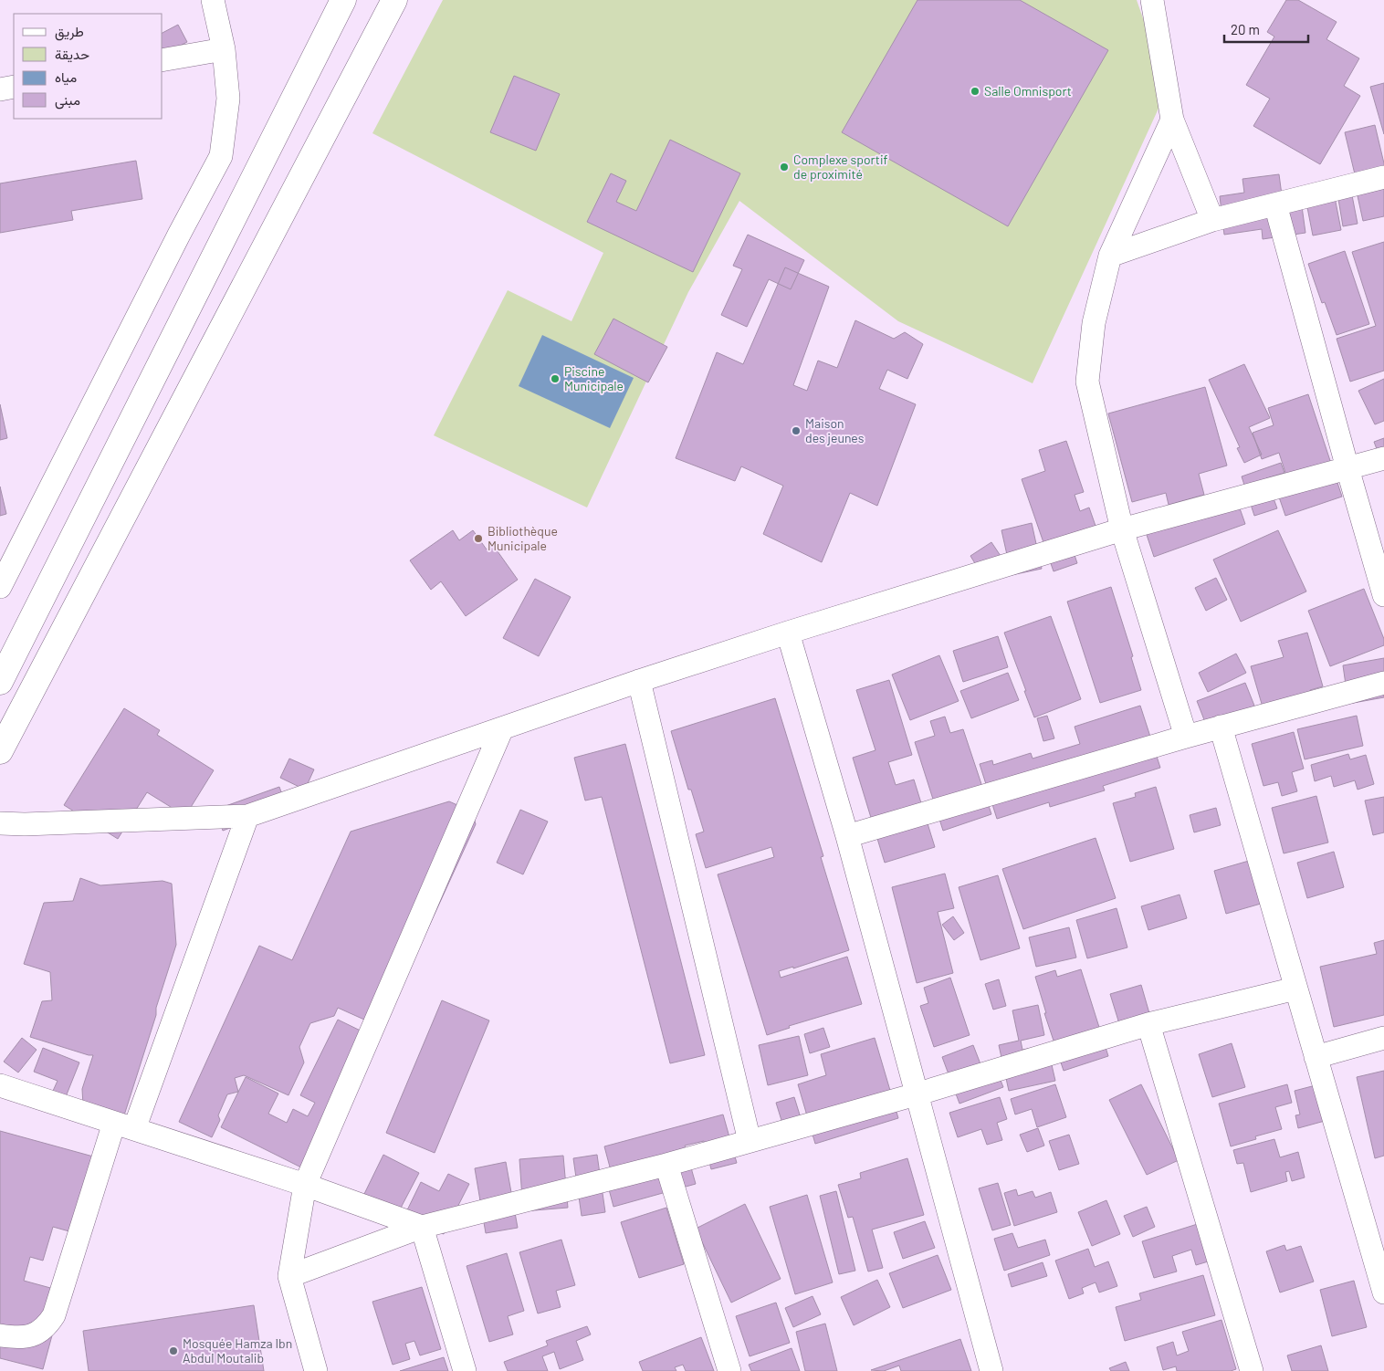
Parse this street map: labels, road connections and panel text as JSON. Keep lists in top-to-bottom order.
{
  "places": [
    "Salle Omnisport",
    "Complexe sportif de proximité",
    "Piscine Municipale",
    "Maison des jeunes",
    "Bibliothèque Municipale",
    "Mosquée Hamza Ibn Abdul Moutalib"
  ],
  "legend": [
    "طريق",
    "حديقة",
    "مياه",
    "مبنى"
  ],
  "scale_bar": "20 m"
}
